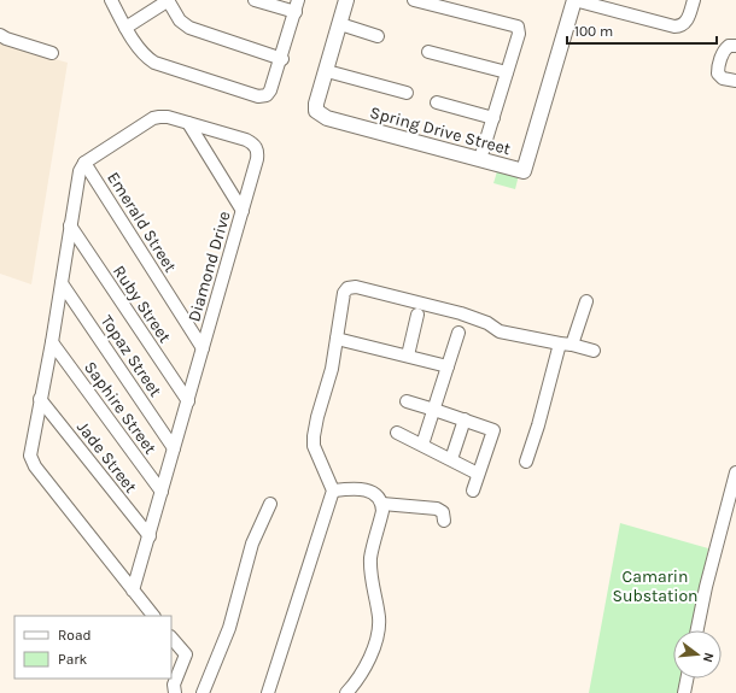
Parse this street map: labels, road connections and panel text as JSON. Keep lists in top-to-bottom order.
{
  "streets": {
    "street": [
      "Spring Drive Street",
      "Emerald Street",
      "Diamond Drive",
      "Ruby Street",
      "Topaz Street",
      "Saphire Street",
      "Jade Street"
    ]
  },
  "crossings": [
    ["Emerald Street", "Diamond Drive"],
    ["Diamond Drive", "Ruby Street"],
    ["Diamond Drive", "Topaz Street"],
    ["Diamond Drive", "Saphire Street"],
    ["Diamond Drive", "Jade Street"]
  ],
  "parks": ["Camarin Substation"],
  "legend": ["Road", "Park"],
  "scale_bar": "100 m",
  "north": "right"
}
